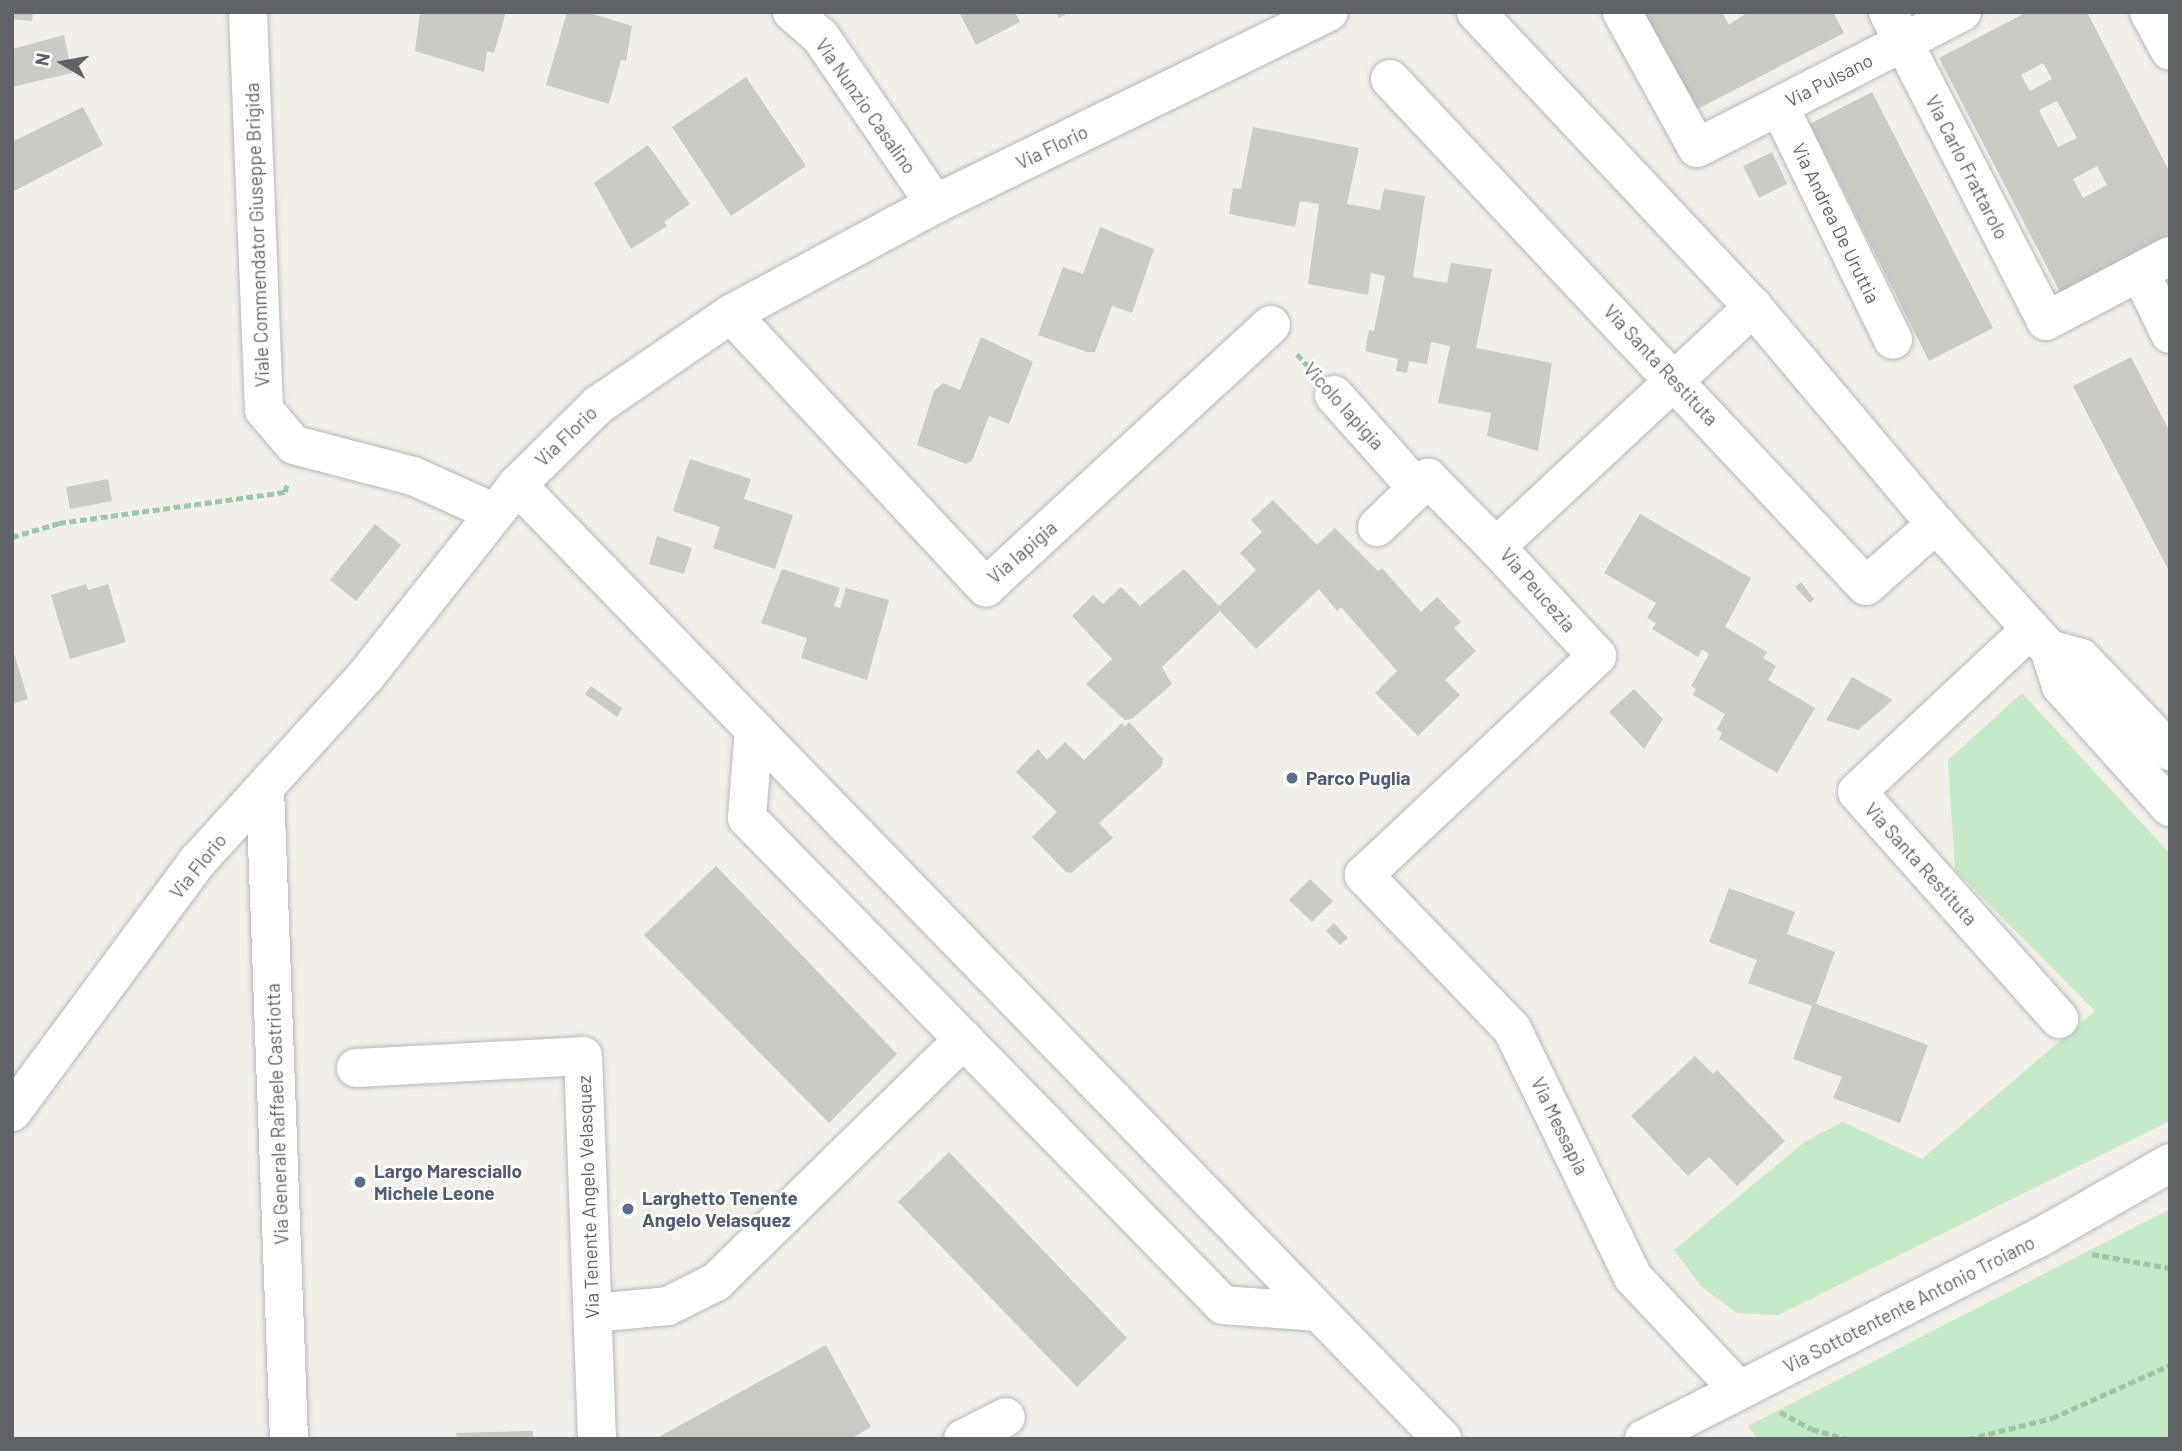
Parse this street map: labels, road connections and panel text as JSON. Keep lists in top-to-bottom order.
{
  "streets": {
    "street": [
      "Via Pulsano",
      "Via Nunzio Casalino",
      "Via Florio",
      "Via Carlo Frattarolo",
      "Via Andrea De Uruttia",
      "Viale Commendator Giuseppe Brigida",
      "Via Santa Restituta",
      "Vicolo Iapigia",
      "Via Iapigia",
      "Via Peucezia",
      "Via Generale Raffaele Castriotta",
      "Via Messapia",
      "Via Tenente Angelo Velasquez",
      "Via Sottotentente Antonio Troiano"
    ]
  },
  "crossings": [
    ["Via Pulsano", "Via Carlo Frattarolo"],
    ["Via Pulsano", "Via Andrea De Uruttia"],
    ["Via Nunzio Casalino", "Via Florio"],
    ["Via Florio", "Via Iapigia"],
    ["Via Florio", "Via Generale Raffaele Castriotta"],
    ["Via Santa Restituta", "Via Peucezia"],
    ["Vicolo Iapigia", "Via Iapigia"],
    ["Via Peucezia", "Via Messapia"],
    ["Via Messapia", "Via Sottotentente Antonio Troiano"]
  ],
  "places": ["Parco Puglia", "Largo Maresciallo Michele Leone", "Larghetto Tenente Angelo Velasquez"],
  "north": "left"
}
